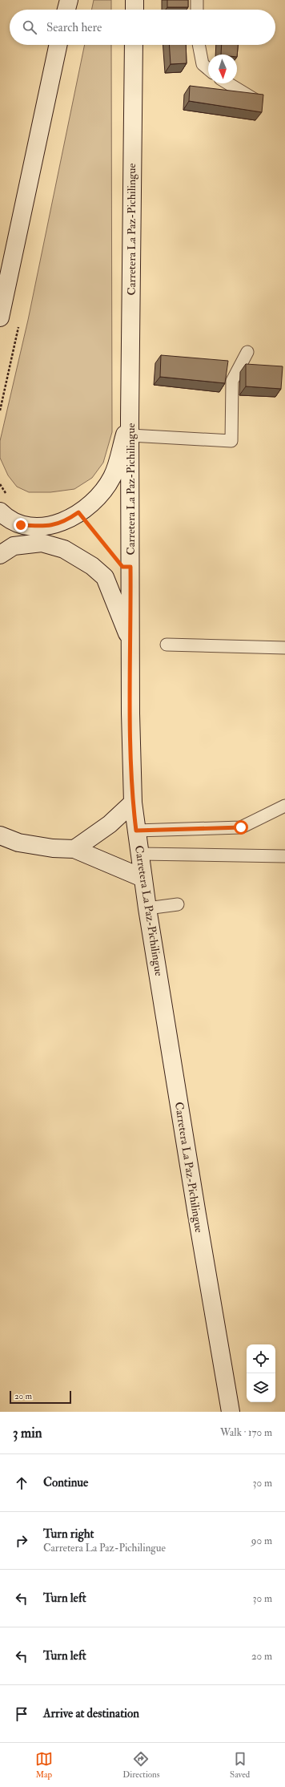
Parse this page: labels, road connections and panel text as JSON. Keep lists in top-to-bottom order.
{
  "streets": {
    "main road": ["Carretera La Paz-Pichilingue"]
  },
  "scale_bar": "20 m",
  "north": "bottom",
  "page": {
    "search": "Search here",
    "scale": "20 m",
    "heading": ["3 min", "Walk · 170 m"],
    "list": [
      ["Continue", "30 m"],
      ["Turn right", "Carretera La Paz-Pichilingue", "90 m"],
      ["Turn left", "30 m"],
      ["Turn left", "20 m"],
      "Arrive at destination"
    ],
    "nav": ["Map", "Directions", "Saved"]
  }
}
